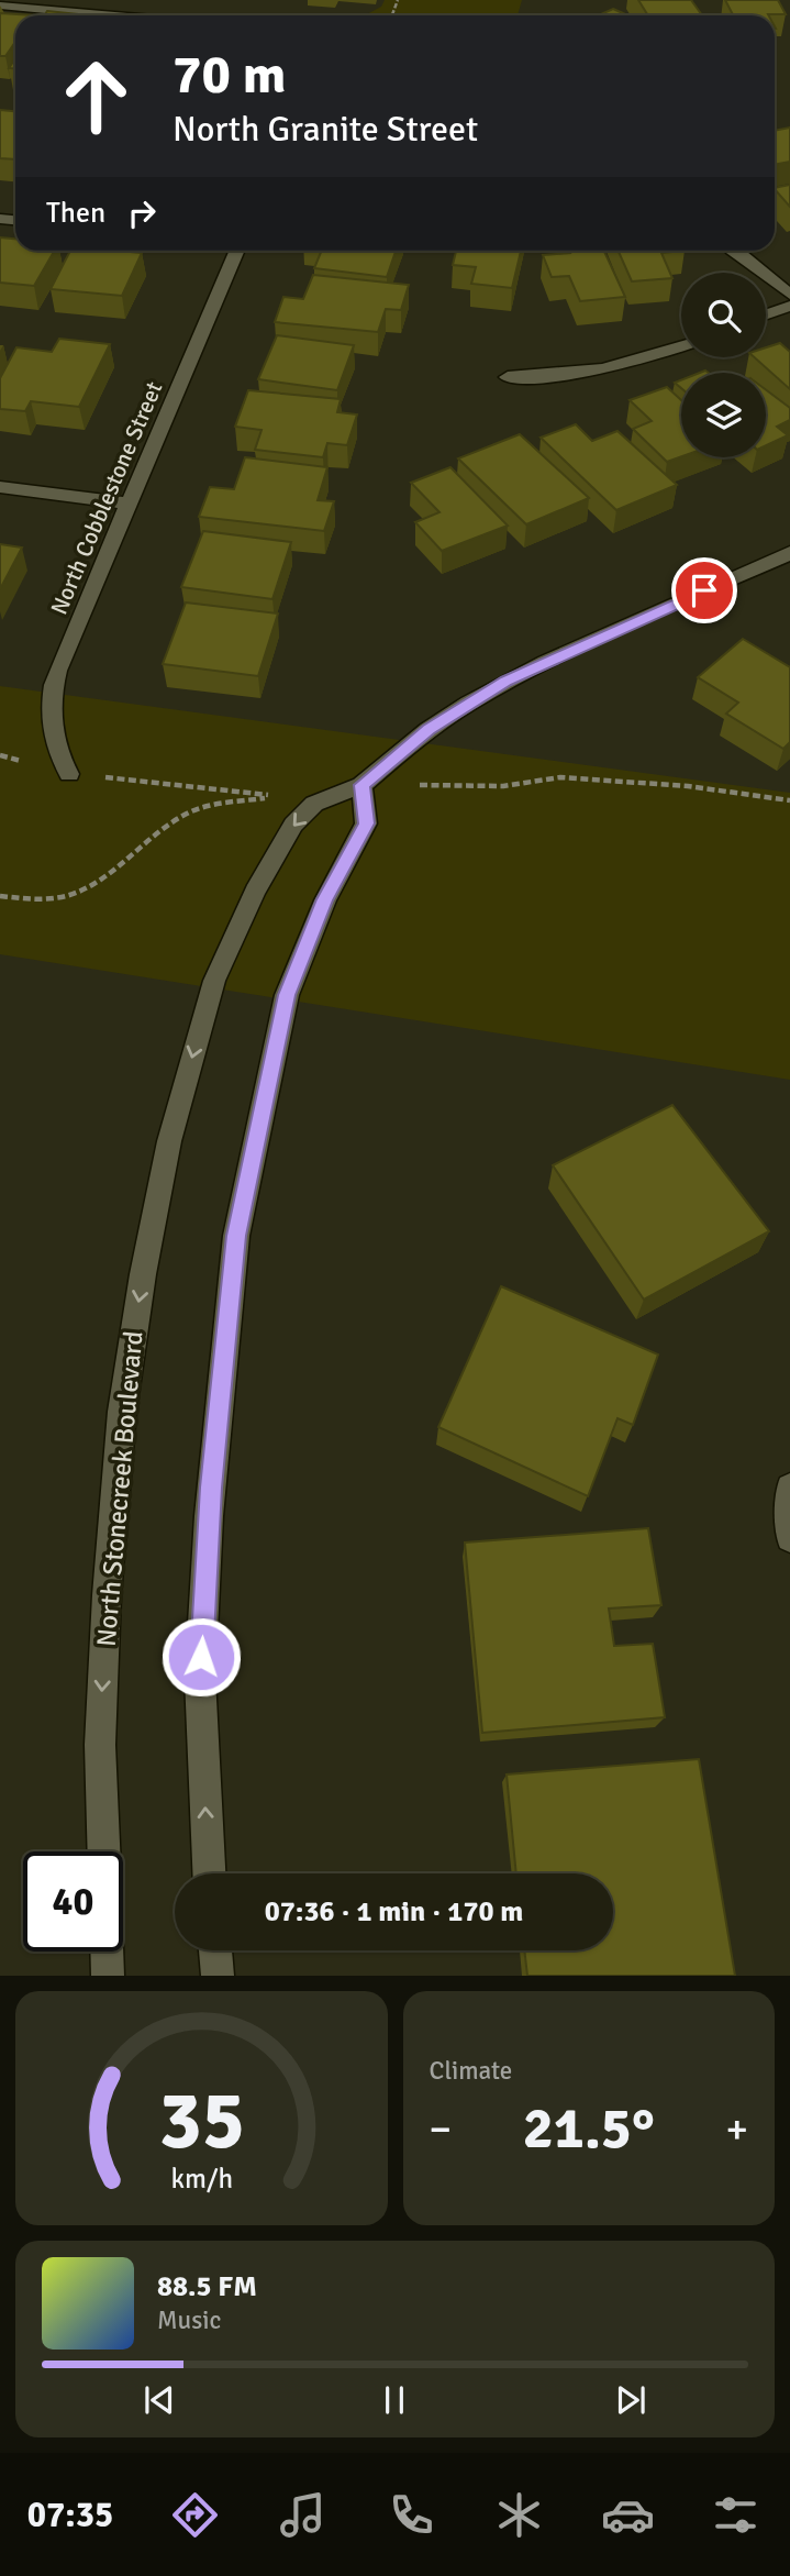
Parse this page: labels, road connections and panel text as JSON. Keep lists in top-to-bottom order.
{
  "streets": {
    "street": ["North Cobblestone Street", "North Stonecreek Boulevard"]
  },
  "page": {
    "turn": ["70 m", "North Granite Street"],
    "then": "Then",
    "limit": "40",
    "trip": "07:36 · 1 min · 170 m",
    "tile": "Climate",
    "heat": ["−", "21.5°", "+"],
    "song": ["88.5 FM", "Music"],
    "tabs": "07:35",
    "gauge": ["35", "km/h"]
  }
}
